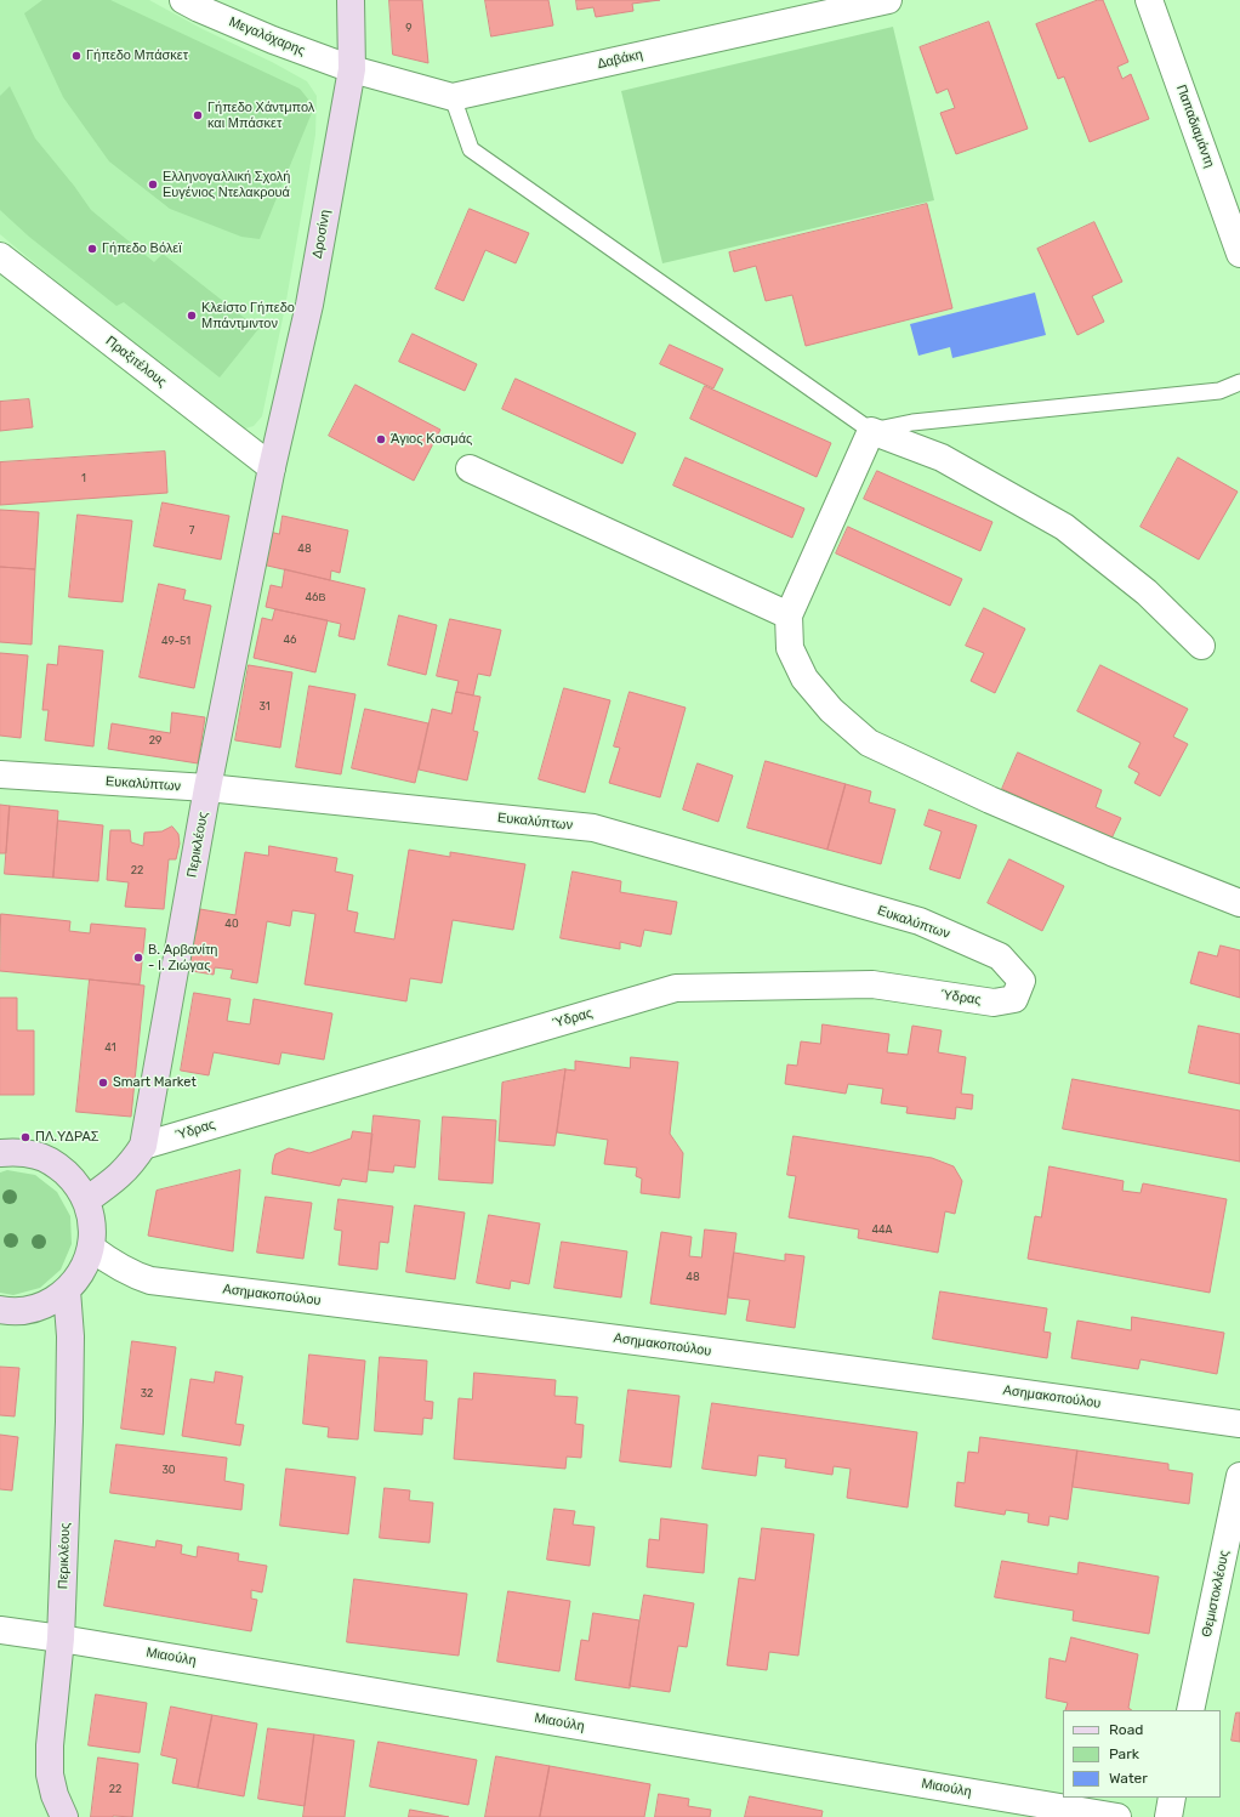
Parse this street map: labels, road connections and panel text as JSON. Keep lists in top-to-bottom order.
{
  "streets": {
    "street": [
      "Μεγαλόχαρης",
      "Δαβάκη",
      "Παπαδιαμάντη",
      "Δροσίνη",
      "Πραξιτέλους",
      "Ευκαλύπτων",
      "Περικλέους",
      "Ύδρας",
      "Ασημακοπούλου",
      "Θεμιστοκλέους",
      "Μιαούλη"
    ]
  },
  "crossings": [
    ["Μεγαλόχαρης", "Δαβάκη"],
    ["Μεγαλόχαρης", "Δροσίνη"],
    ["Δαβάκη", "Δροσίνη"],
    ["Δροσίνη", "Πραξιτέλους"],
    ["Δροσίνη", "Περικλέους"],
    ["Πραξιτέλους", "Περικλέους"],
    ["Ευκαλύπτων", "Περικλέους"],
    ["Ευκαλύπτων", "Ύδρας"],
    ["Περικλέους", "Ύδρας"],
    ["Περικλέους", "Μιαούλη"]
  ],
  "places": [
    "Γήπεδο Μπάσκετ",
    "Γήπεδο Χάντμπολ και Μπάσκετ",
    "Ελληνογαλλική Σχολή Ευγένιος Ντελακρουά",
    "Γήπεδο Βόλεϊ",
    "Κλείστο Γήπεδο Μπάντμιντον",
    "Άγιος Κοσμάς",
    "Β. Αρβανίτη - Ι. Ζιώγας",
    "Smart Market",
    "ΠΛ.ΥΔΡΑΣ"
  ],
  "house_numbers": [
    "9",
    "1",
    "7",
    "48",
    "46Β",
    "46",
    "49-51",
    "31",
    "29",
    "22",
    "40",
    "41",
    "44A",
    "48",
    "32",
    "30",
    "22"
  ],
  "legend": ["Road", "Park", "Water"]
}
